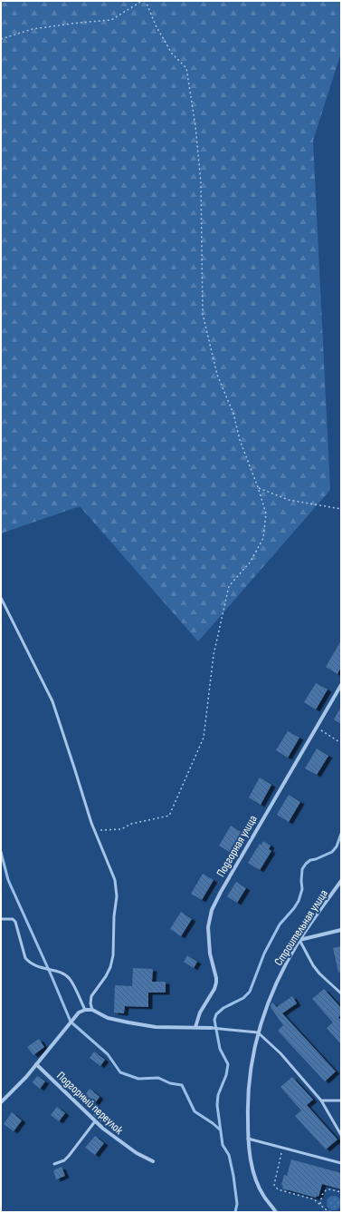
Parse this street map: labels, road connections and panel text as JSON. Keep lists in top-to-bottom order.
{
  "streets": {
    "street": ["Подгорная улица", "Строительная улица", "Подгорный переулок"]
  }
}
